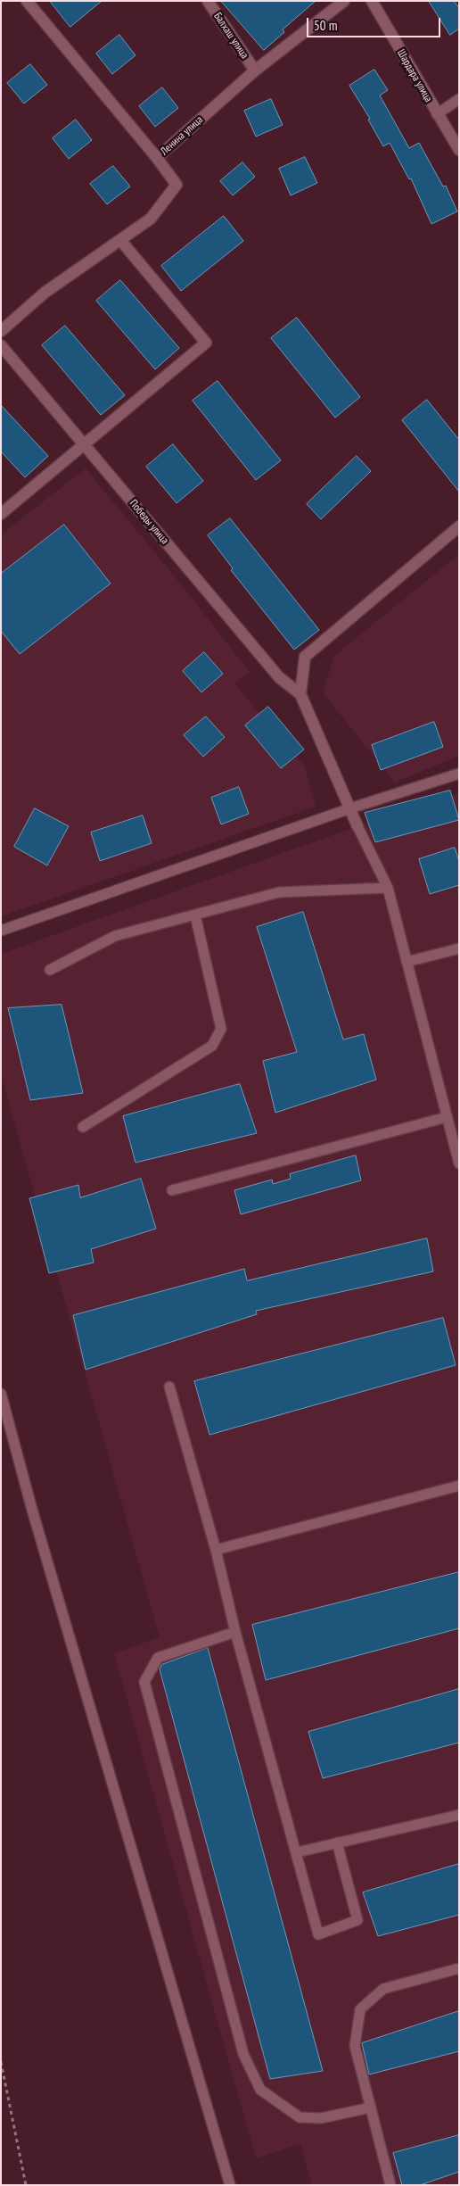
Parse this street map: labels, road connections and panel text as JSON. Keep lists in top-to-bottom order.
{
  "streets": {
    "street": [
      "Балхаш улица",
      "Шардара улица",
      "Ленина улица",
      "Победы улица"
    ]
  },
  "crossings": [
    ["Балхаш улица", "Ленина улица"]
  ],
  "scale_bar": "50 m"
}
